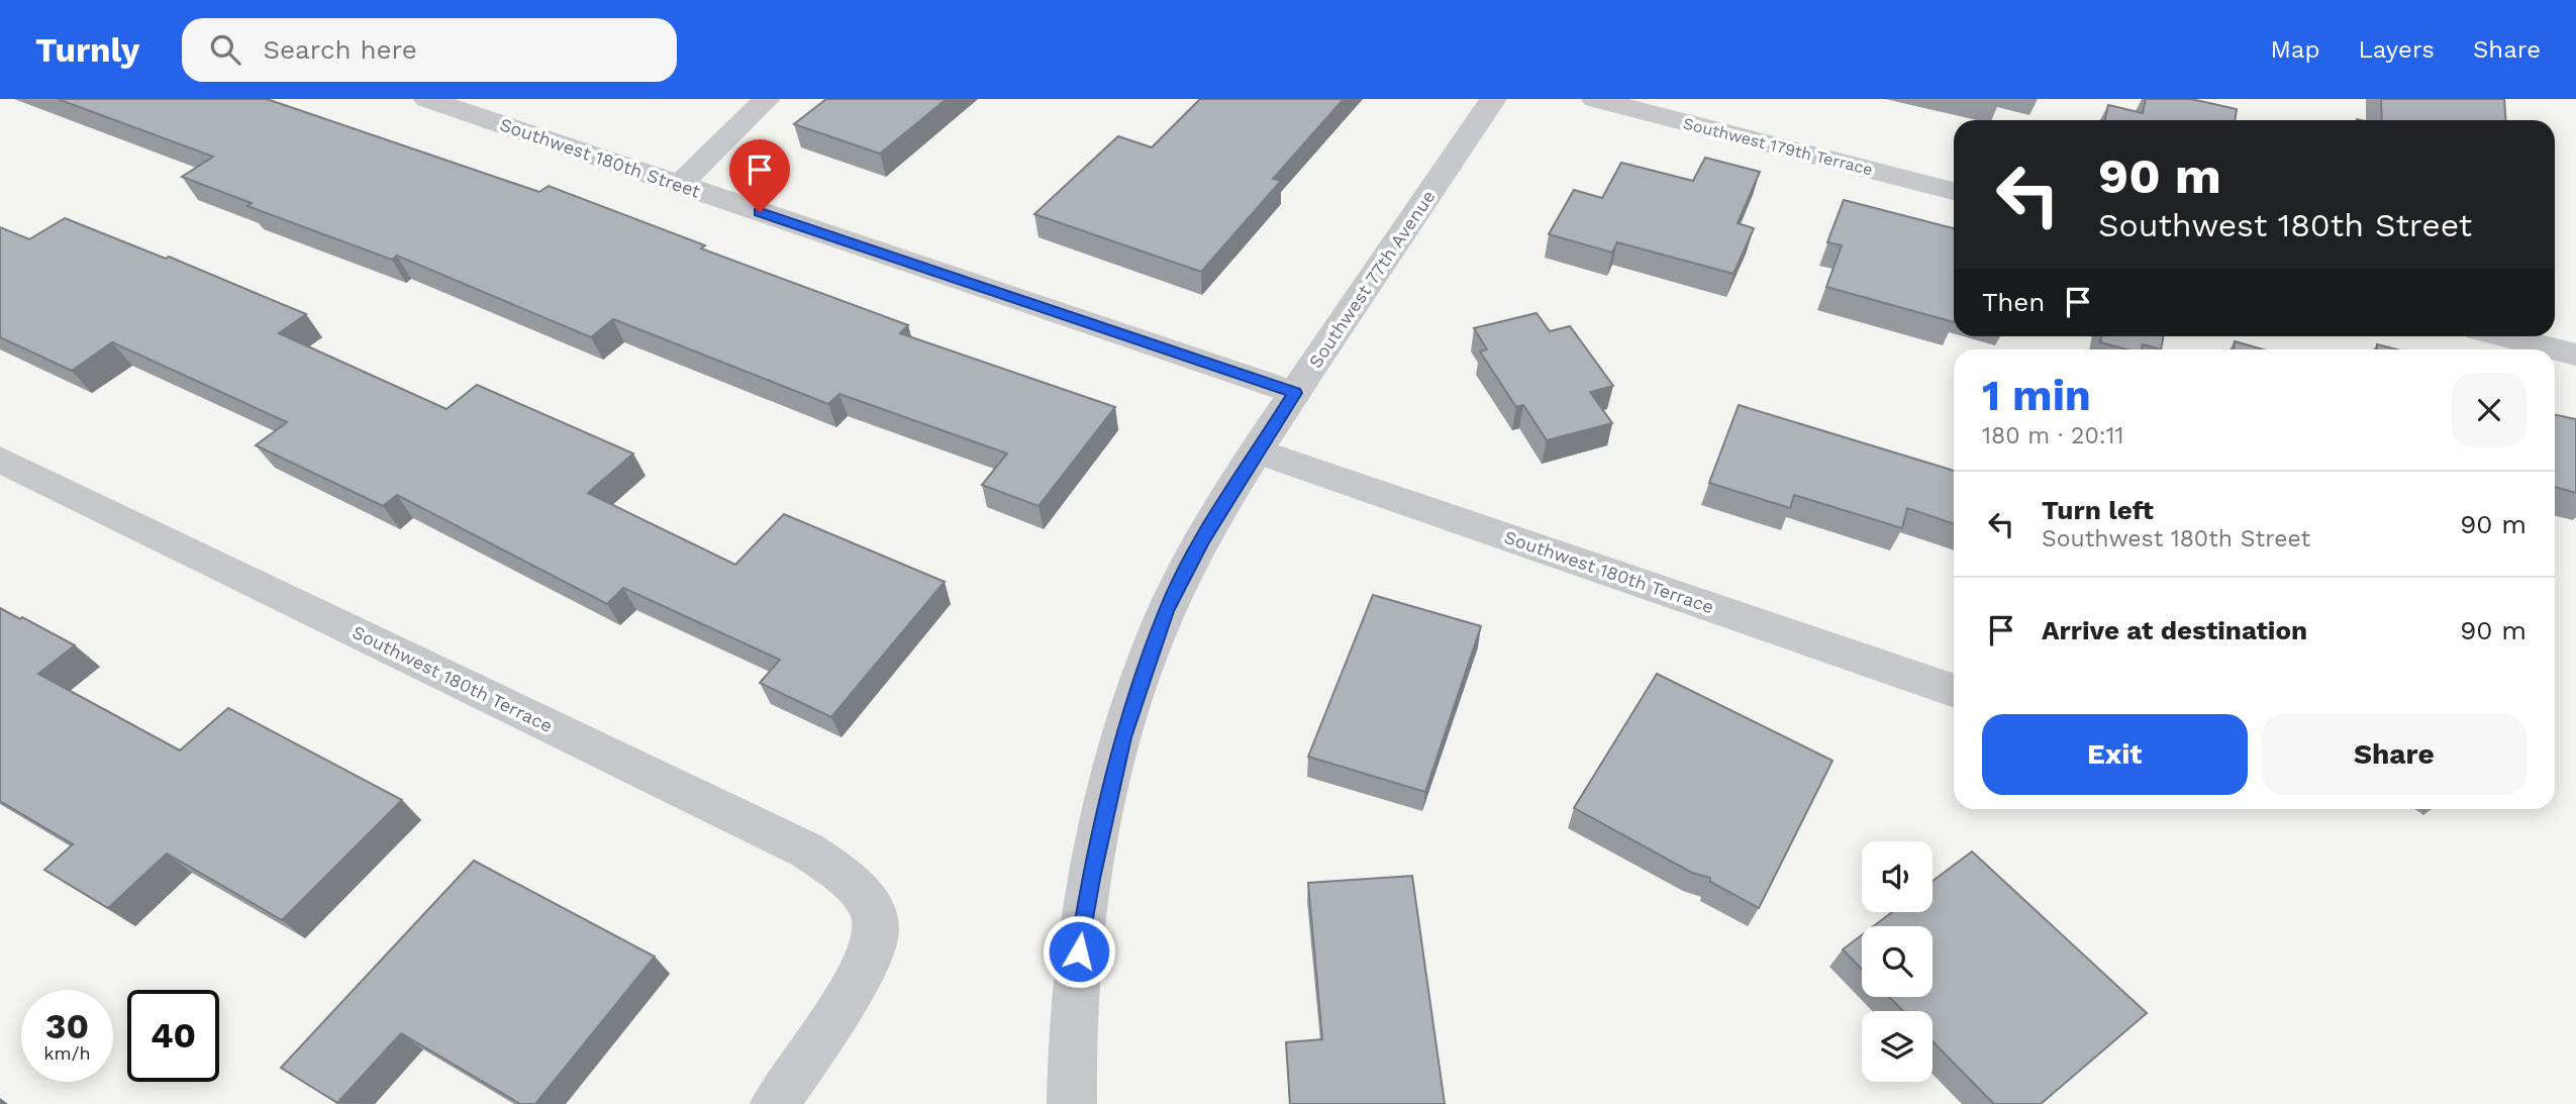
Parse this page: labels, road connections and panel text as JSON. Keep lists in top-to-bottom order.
{
  "streets": {
    "street": [
      "Southwest 179th Terrace",
      "Southwest 180th Street",
      "Southwest 77th Avenue",
      "Southwest 180th Terrace"
    ]
  },
  "crossings": [
    ["Southwest 180th Street", "Southwest 77th Avenue"],
    ["Southwest 77th Avenue", "Southwest 180th Terrace"]
  ],
  "page": {
    "header": "Turnly",
    "search": "Search here",
    "nav": ["Map", "Layers", "Share"],
    "turn": ["90 m", "Southwest 180th Street"],
    "then": "Then",
    "heading": ["1 min", "180 m · 20:11"],
    "list": [
      {
        "name": "Turn left",
        "note": "Southwest 180th Street",
        "value": "90 m"
      },
      {
        "name": "Arrive at destination",
        "value": "90 m"
      }
    ],
    "buttons": ["Exit", "Share"],
    "speed": "30 km/h",
    "limit": "40"
  }
}
